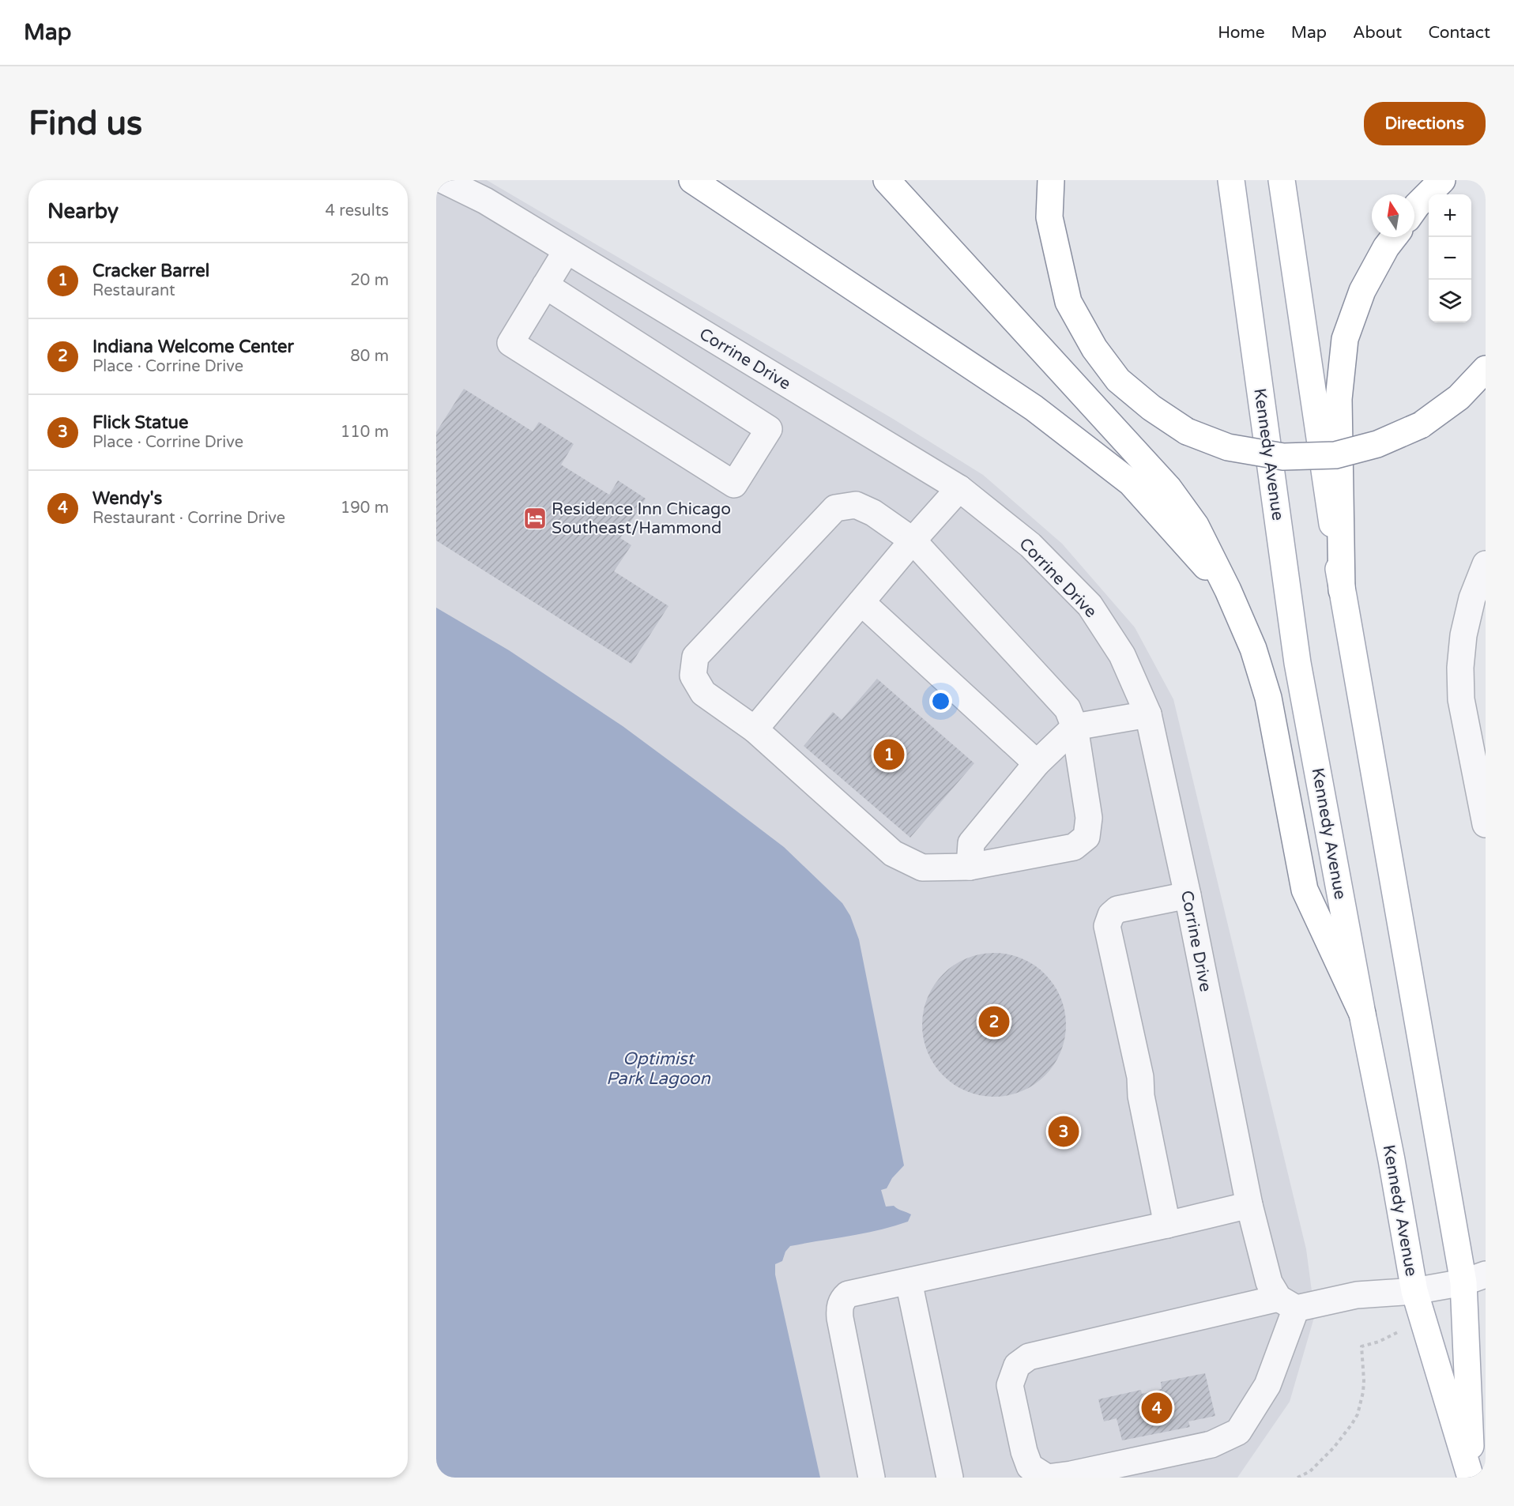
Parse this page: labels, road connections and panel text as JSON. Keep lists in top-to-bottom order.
{
  "streets": {
    "main road": ["Kennedy Avenue"],
    "street": ["Corrine Drive"]
  },
  "water": ["Optimist Park Lagoon"],
  "places": {
    "hotel": ["Residence Inn Chicago Southeast/Hammond"]
  },
  "north": "top",
  "page": {
    "header": "Map",
    "nav": [
      "Home",
      "Map",
      "About",
      "Contact"
    ],
    "buttons": "Directions",
    "title": "Find us",
    "heading": ["Nearby", "4 results"],
    "map_buttons": ["+", "−"],
    "list": [
      {
        "mark": "1",
        "name": "Cracker Barrel",
        "note": "Restaurant",
        "value": "20 m"
      },
      {
        "mark": "2",
        "name": "Indiana Welcome Center",
        "note": "Place · Corrine Drive",
        "value": "80 m"
      },
      {
        "mark": "3",
        "name": "Flick Statue",
        "note": "Place · Corrine Drive",
        "value": "110 m"
      },
      {
        "mark": "4",
        "name": "Wendy's",
        "note": "Restaurant · Corrine Drive",
        "value": "190 m"
      }
    ],
    "pins": [
      "1",
      "2",
      "3",
      "4"
    ]
  }
}
